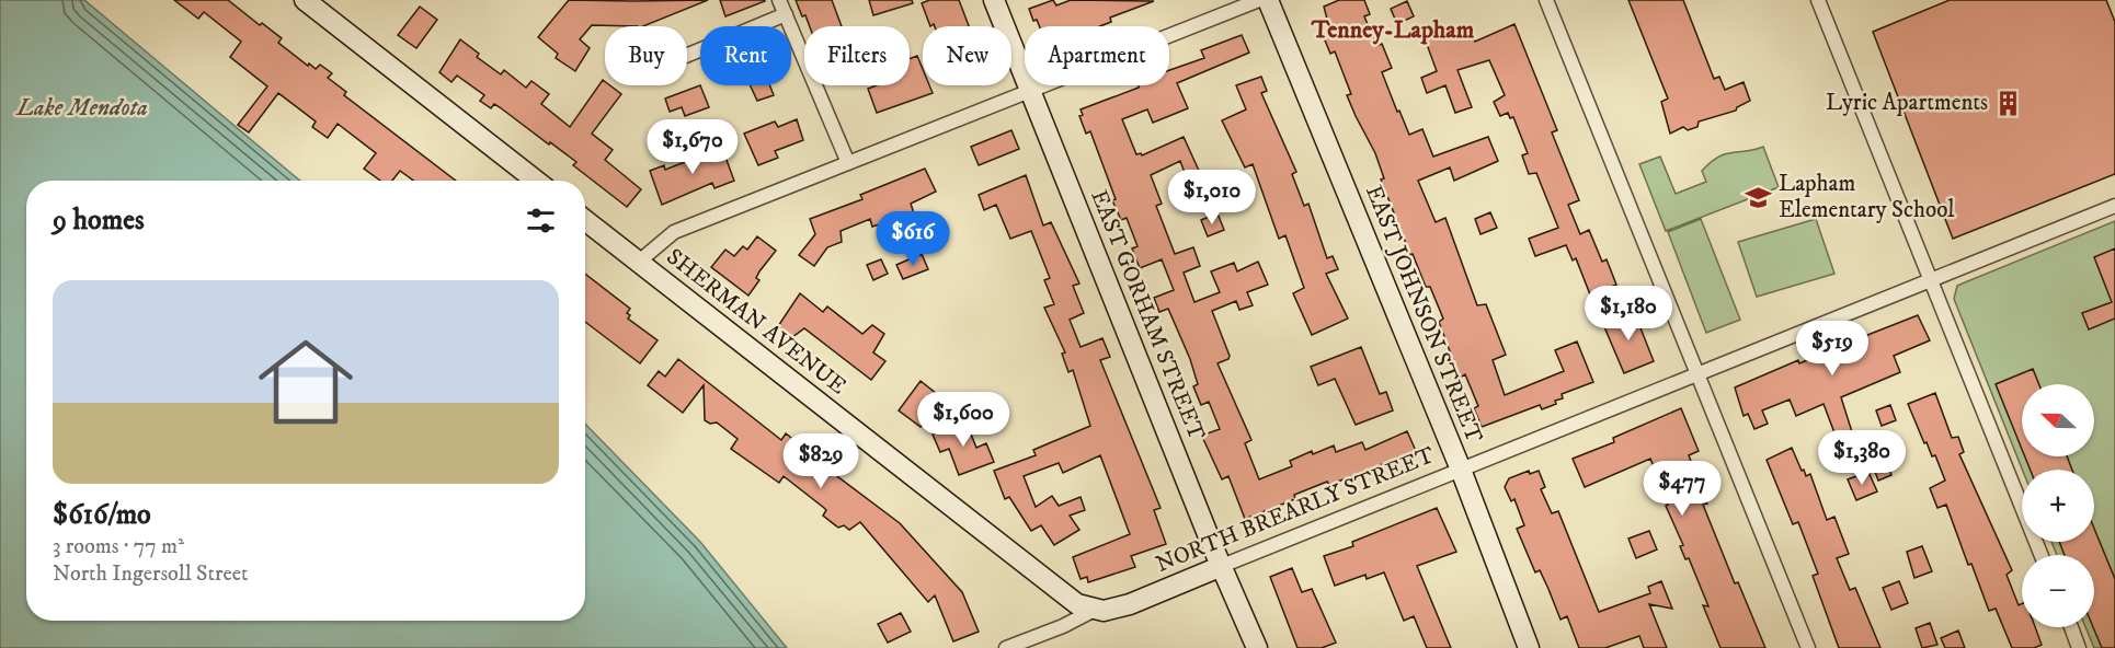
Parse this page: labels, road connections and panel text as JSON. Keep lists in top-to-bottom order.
{
  "streets": {
    "main road": [
      "EAST JOHNSON STREET",
      "EAST GORHAM STREET",
      "SHERMAN AVENUE",
      "NORTH BREARLY STREET"
    ]
  },
  "crossings": [
    ["EAST JOHNSON STREET", "NORTH BREARLY STREET"],
    ["EAST GORHAM STREET", "NORTH BREARLY STREET"],
    ["SHERMAN AVENUE", "NORTH BREARLY STREET"]
  ],
  "districts": ["Tenney-Lapham"],
  "water": ["Lake Mendota"],
  "places": {
    "building": ["Lyric Apartments"],
    "school or university": ["Lapham Elementary School"]
  },
  "north": "left",
  "page": {
    "chip": [
      "Buy",
      "Rent",
      "Filters",
      "New",
      "Apartment"
    ],
    "price": [
      "$1,670",
      "$1,010",
      "$616",
      "$1,180",
      "$519",
      "$1,600",
      "$1,380",
      "$829",
      "$477"
    ],
    "heading": "9 homes",
    "list": [
      {
        "name": "$616/mo",
        "note": "3 rooms · 77 m² · North Ingersoll Street"
      }
    ],
    "map_buttons": ["+", "−"]
  }
}
